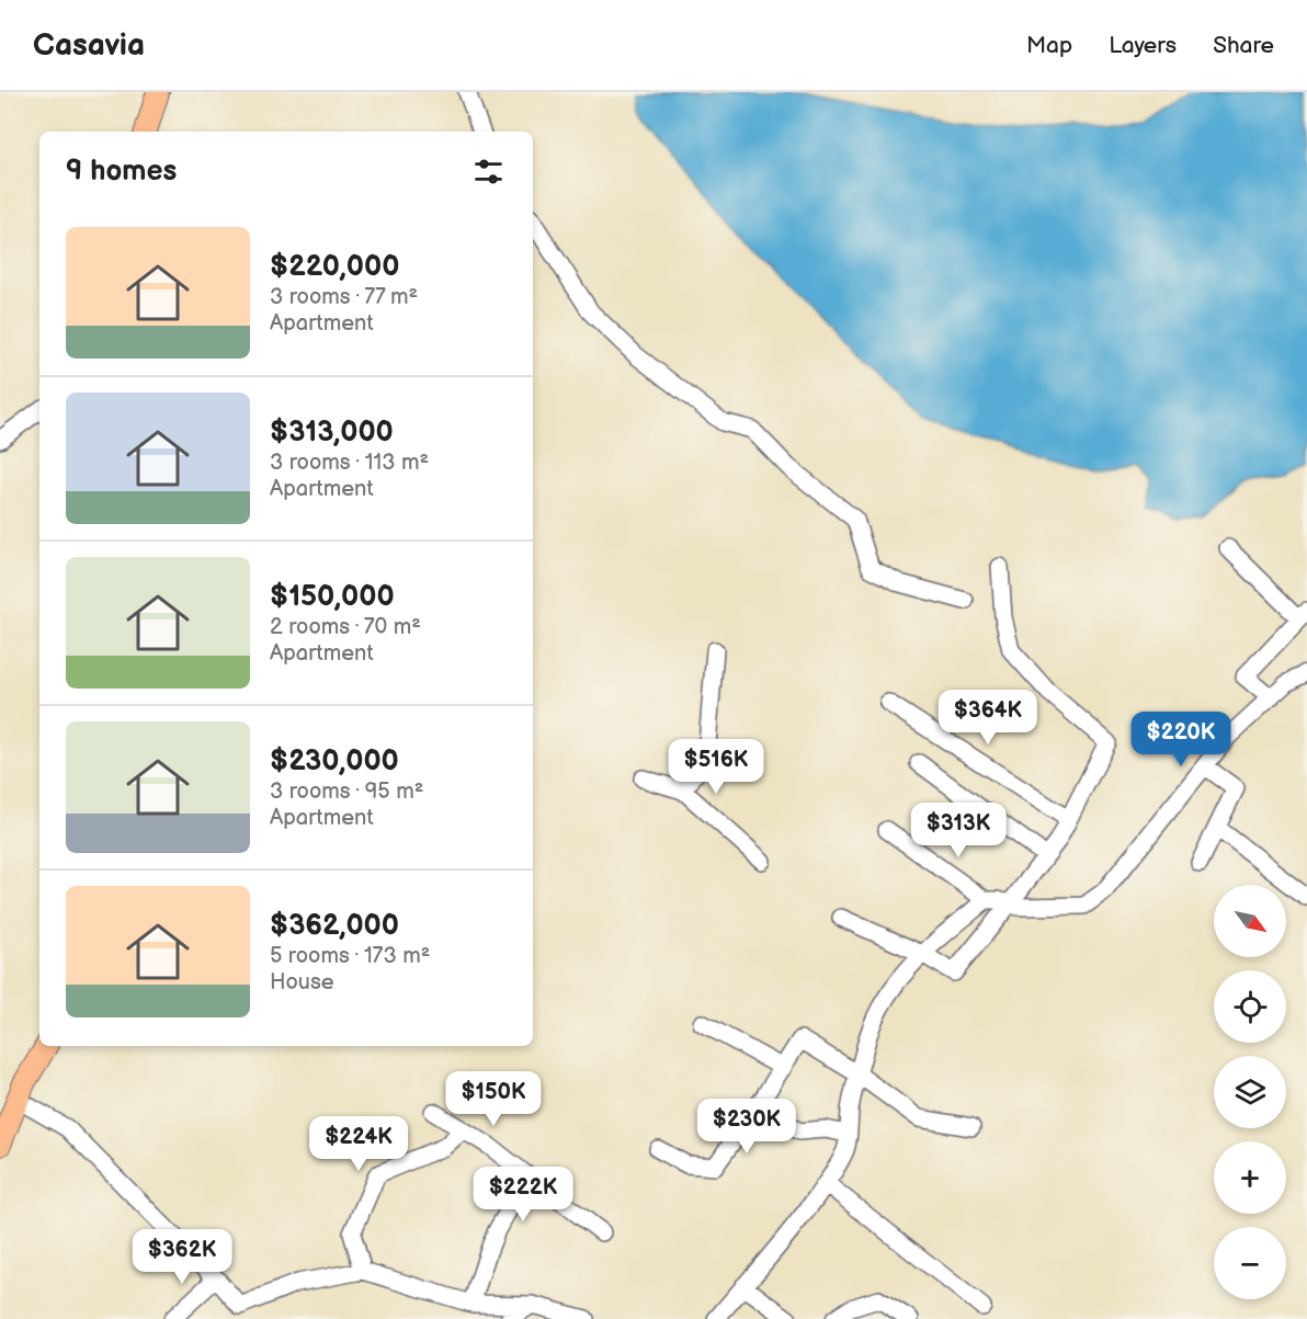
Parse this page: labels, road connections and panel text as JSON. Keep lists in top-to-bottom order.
{
  "north": "bottom right",
  "page": {
    "header": "Casavia",
    "nav": ["Map", "Layers", "Share"],
    "heading": "9 homes",
    "list": [
      {
        "name": "$220,000",
        "note": "3 rooms · 77 m² · Apartment"
      },
      {
        "name": "$313,000",
        "note": "3 rooms · 113 m² · Apartment"
      },
      {
        "name": "$150,000",
        "note": "2 rooms · 70 m² · Apartment"
      },
      {
        "name": "$230,000",
        "note": "3 rooms · 95 m² · Apartment"
      },
      {
        "name": "$362,000",
        "note": "5 rooms · 173 m² · House"
      }
    ],
    "price": [
      "$364K",
      "$220K",
      "$516K",
      "$313K",
      "$150K",
      "$230K",
      "$224K",
      "$222K",
      "$362K"
    ],
    "map_buttons": ["+", "−"]
  }
}
